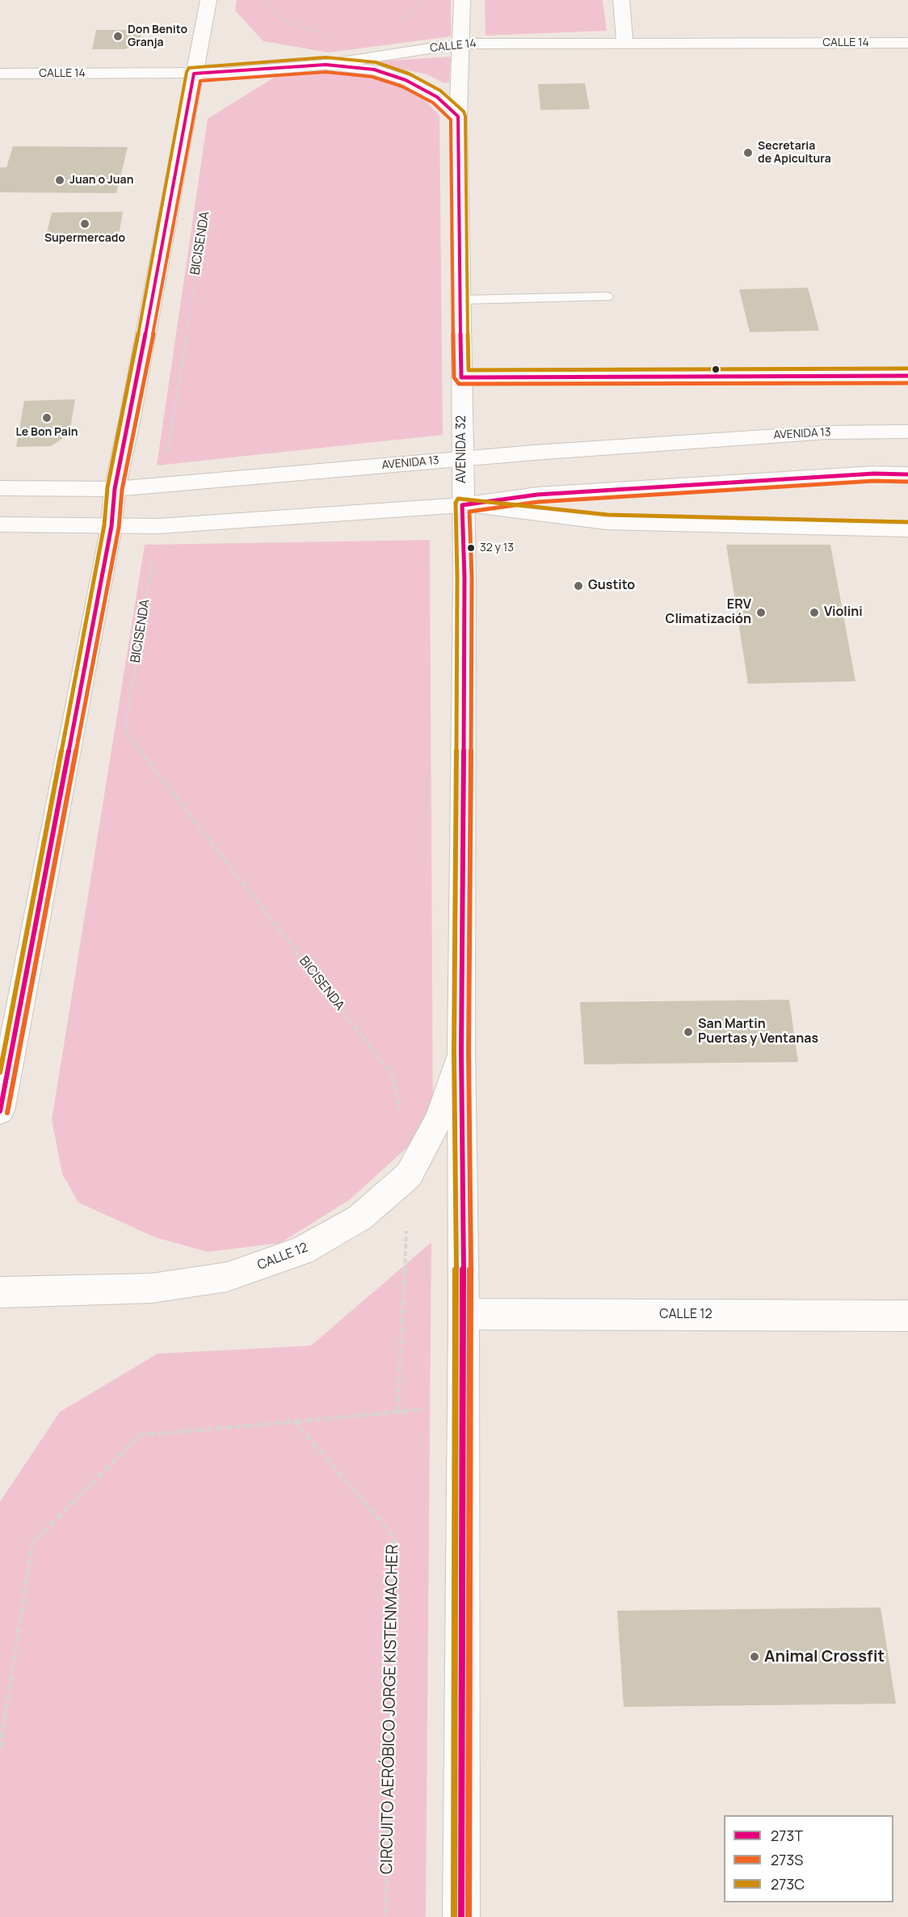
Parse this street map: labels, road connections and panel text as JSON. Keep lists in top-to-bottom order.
{
  "streets": {
    "main road": [
      "CALLE 14",
      "AVENIDA 13",
      "AVENIDA 32",
      "CALLE 12"
    ],
    "path": ["BICISENDA", "CIRCUITO AERÓBICO JORGE KISTENMACHER"]
  },
  "crossings": [
    ["CALLE 14", "AVENIDA 32"],
    ["BICISENDA", "AVENIDA 13"],
    ["AVENIDA 13", "AVENIDA 32"],
    ["AVENIDA 32", "CALLE 12"]
  ],
  "places": [
    "Don Benito Granja",
    "Secretaria de Apicultura",
    "Juan o Juan",
    "Supermercado",
    "Le Bon Pain",
    "32 y 13",
    "Gustito",
    "ERV Climatización",
    "Violini",
    "San Martin Puertas y Ventanas",
    "Animal Crossfit"
  ],
  "lines": ["transit line 273C", "transit line 273T", "transit line 273S"],
  "legend": ["273T", "273S", "273C"]
}
